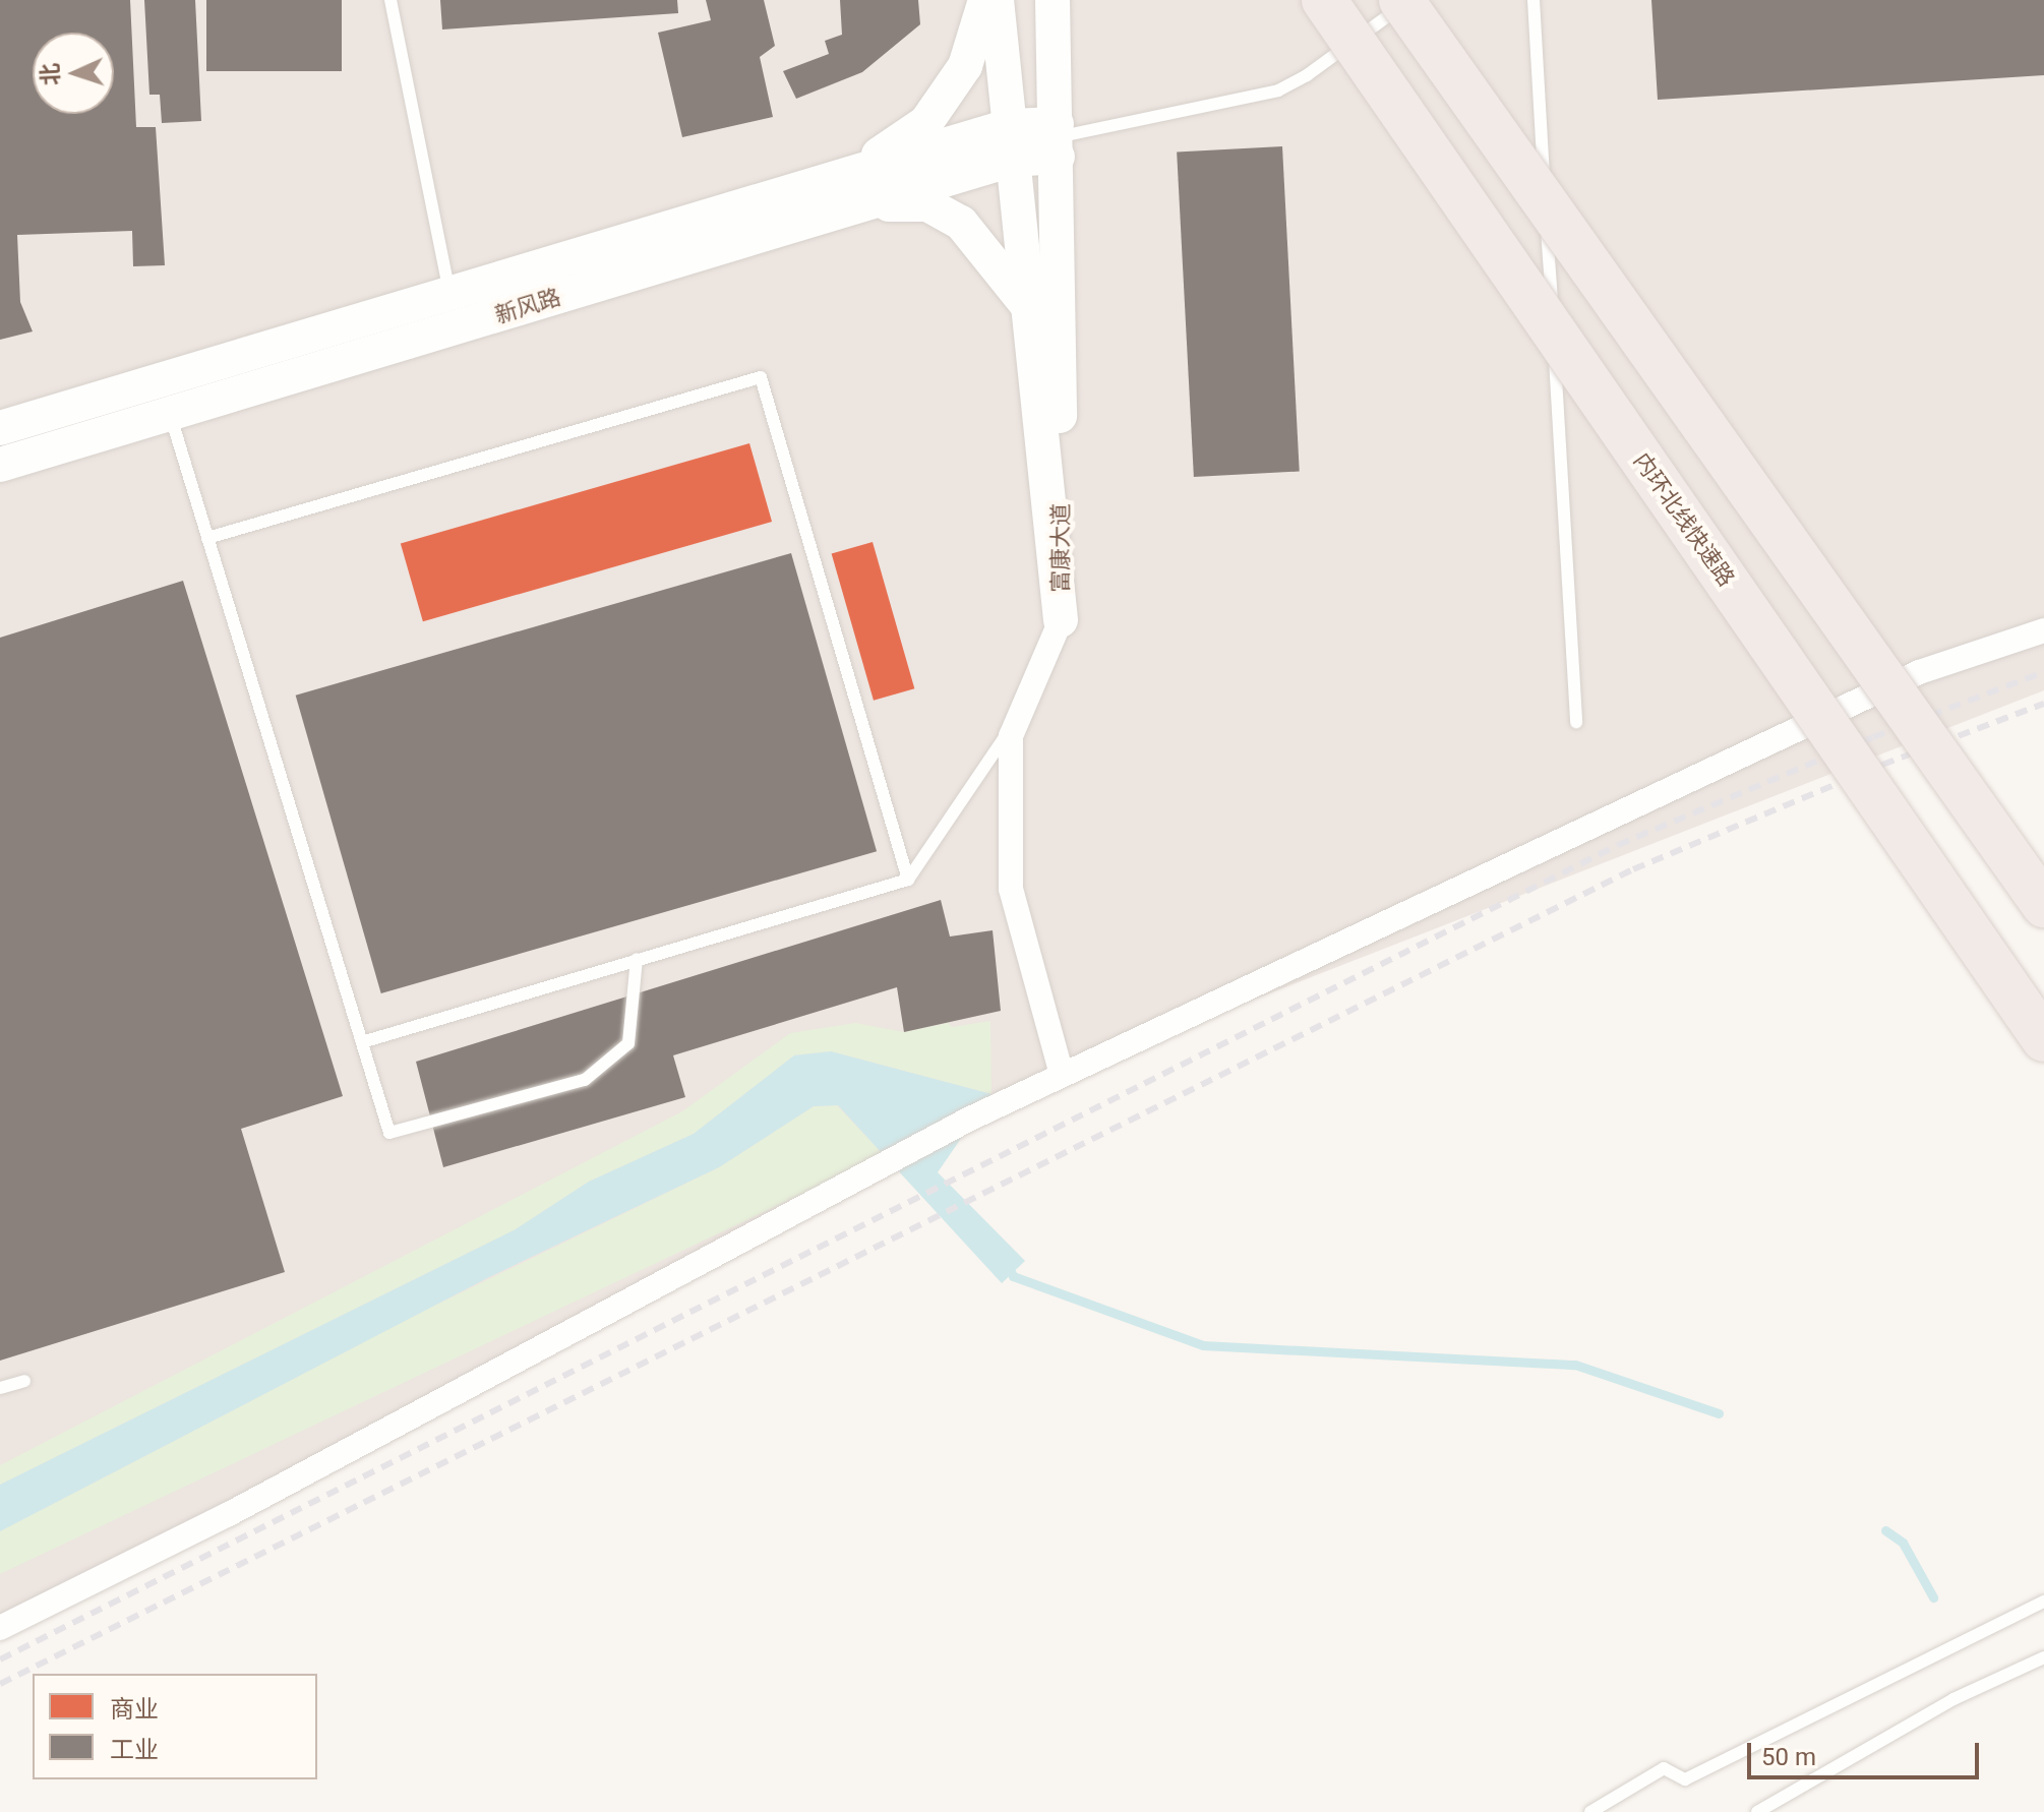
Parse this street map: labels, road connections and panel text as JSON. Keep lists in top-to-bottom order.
{
  "streets": {
    "highway": ["内环北线快速路"],
    "main road": ["新风路", "富康大道"]
  },
  "crossings": [
    ["新风路", "富康大道"]
  ],
  "legend": ["商业", "工业"],
  "scale_bar": "50 m",
  "north": "left"
}
